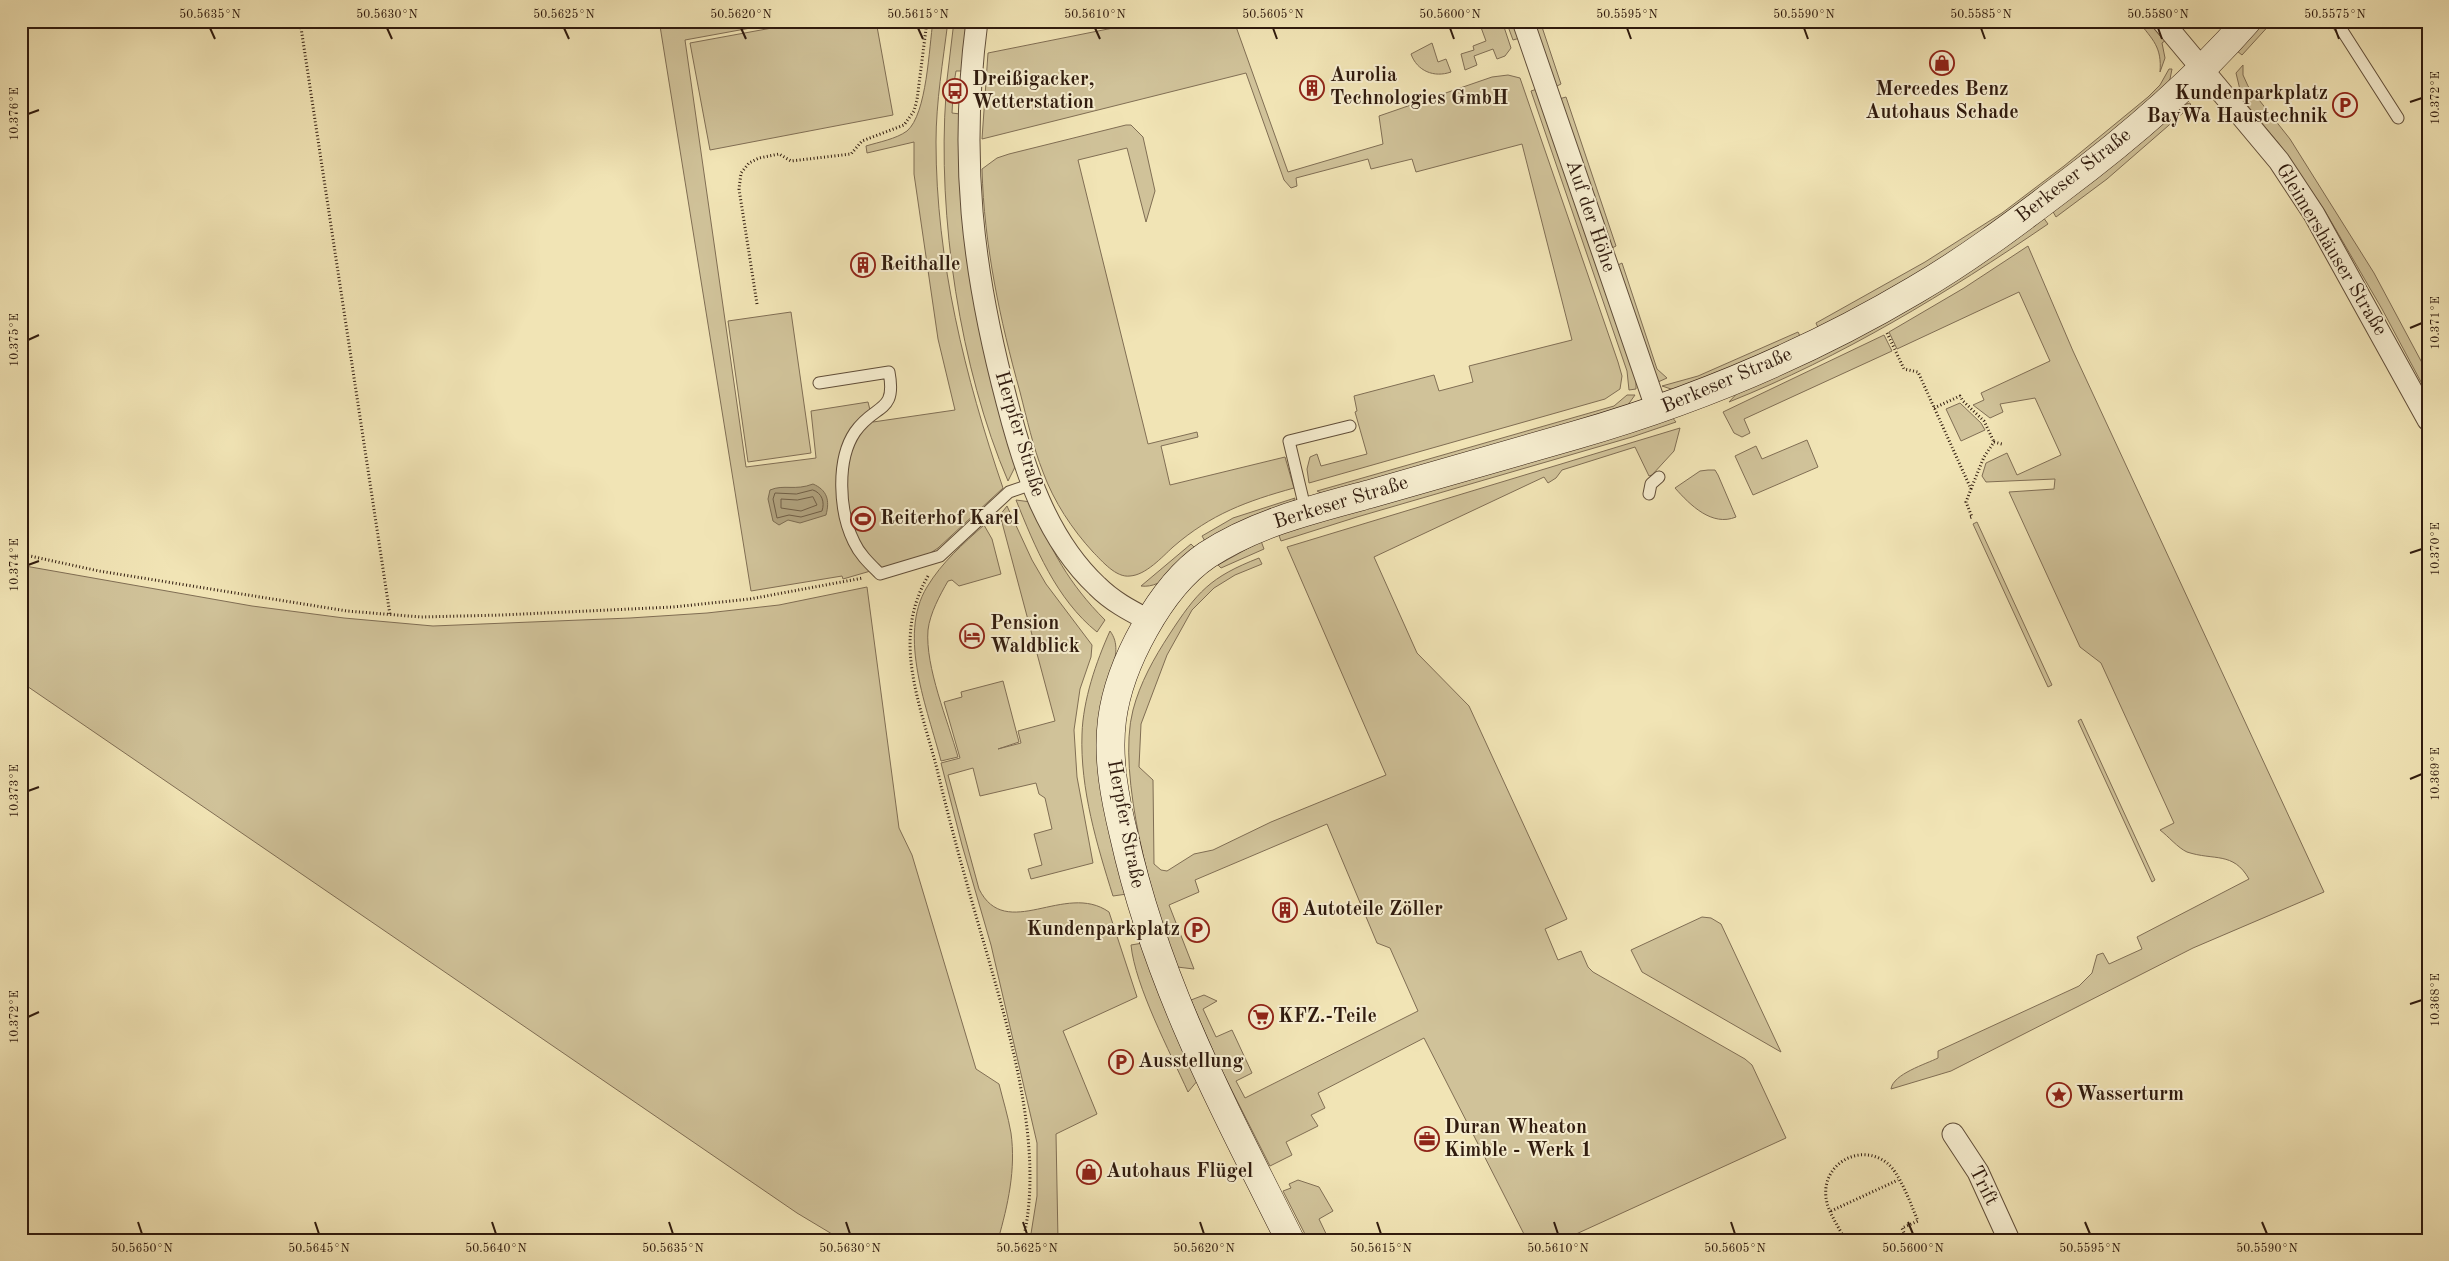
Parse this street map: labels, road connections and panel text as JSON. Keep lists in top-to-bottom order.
{
  "streets": {
    "main road": ["Berkeser Straße", "Herpfer Straße"],
    "street": ["Auf der Höhe", "Gleimershäuser Straße", "Trift"]
  },
  "crossings": [
    ["Berkeser Straße", "Auf der Höhe"],
    ["Berkeser Straße", "Gleimershäuser Straße"],
    ["Berkeser Straße", "Herpfer Straße"]
  ],
  "places": {
    "shop": ["Mercedes Benz Autohaus Schade", "Autohaus Flügel"],
    "building": ["Aurolia Technologies GmbH", "Reithalle", "Autoteile Zöller"],
    "bus stop": ["Dreißigacker, Wetterstation"],
    "parking": ["Kundenparkplatz BayWa Haustechnik", "Kundenparkplatz", "Ausstellung"],
    "sports": ["Reiterhof Karel"],
    "hotel": ["Pension Waldblick"],
    "supermarket": ["KFZ.-Teile"],
    "place": ["Wasserturm"],
    "office": ["Duran Wheaton Kimble - Werk 1"]
  },
  "coordinates": [
    "50.5635°N",
    "50.5630°N",
    "50.5625°N",
    "50.5620°N",
    "50.5615°N",
    "50.5610°N",
    "50.5605°N",
    "50.5600°N",
    "50.5595°N",
    "50.5590°N",
    "50.5585°N",
    "50.5580°N",
    "50.5575°N",
    "10.372°E",
    "10.376°E",
    "10.371°E",
    "10.375°E",
    "10.370°E",
    "10.374°E",
    "10.369°E",
    "10.373°E",
    "10.368°E",
    "50.5650°N",
    "50.5645°N",
    "50.5640°N"
  ]
}
